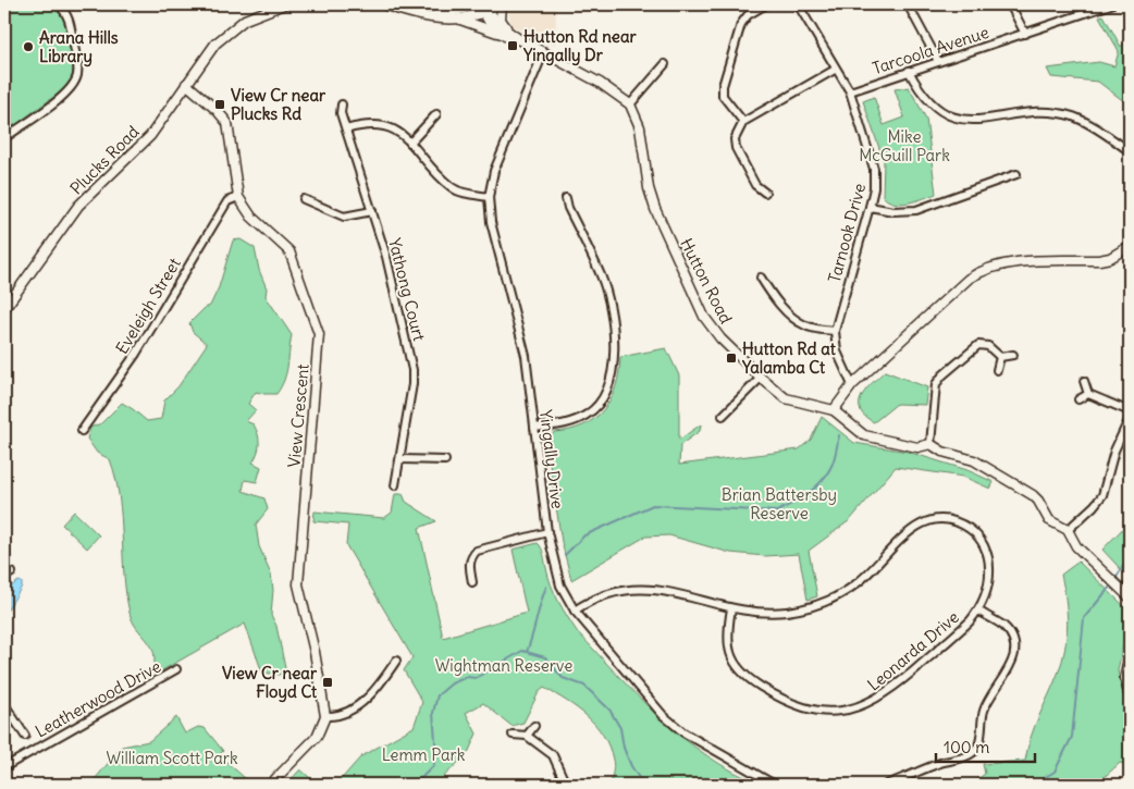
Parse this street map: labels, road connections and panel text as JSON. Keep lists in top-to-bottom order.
{
  "streets": {
    "street": [
      "Tarcoola Avenue",
      "Plucks Road",
      "Tarnook Drive",
      "Hutton Road",
      "Yathong Court",
      "Eveleigh Street",
      "View Crescent",
      "Yingally Drive",
      "Leonarda Drive",
      "Leatherwood Drive"
    ]
  },
  "crossings": [
    ["Tarcoola Avenue", "Tarnook Drive"],
    ["Plucks Road", "View Crescent"],
    ["Eveleigh Street", "View Crescent"],
    ["Yingally Drive", "Leonarda Drive"]
  ],
  "parks": [
    "Mike McGuill Park",
    "Brian Battersby Reserve",
    "Wightman Reserve",
    "Lemm Park",
    "William Scott Park"
  ],
  "places": {
    "transit": [
      "Hutton Rd near Yingally Dr",
      "View Cr near Plucks Rd",
      "Hutton Rd at Yalamba Ct",
      "View Cr near Floyd Ct"
    ],
    "other": ["Arana Hills Library"]
  },
  "scale_bar": "100 m"
}
